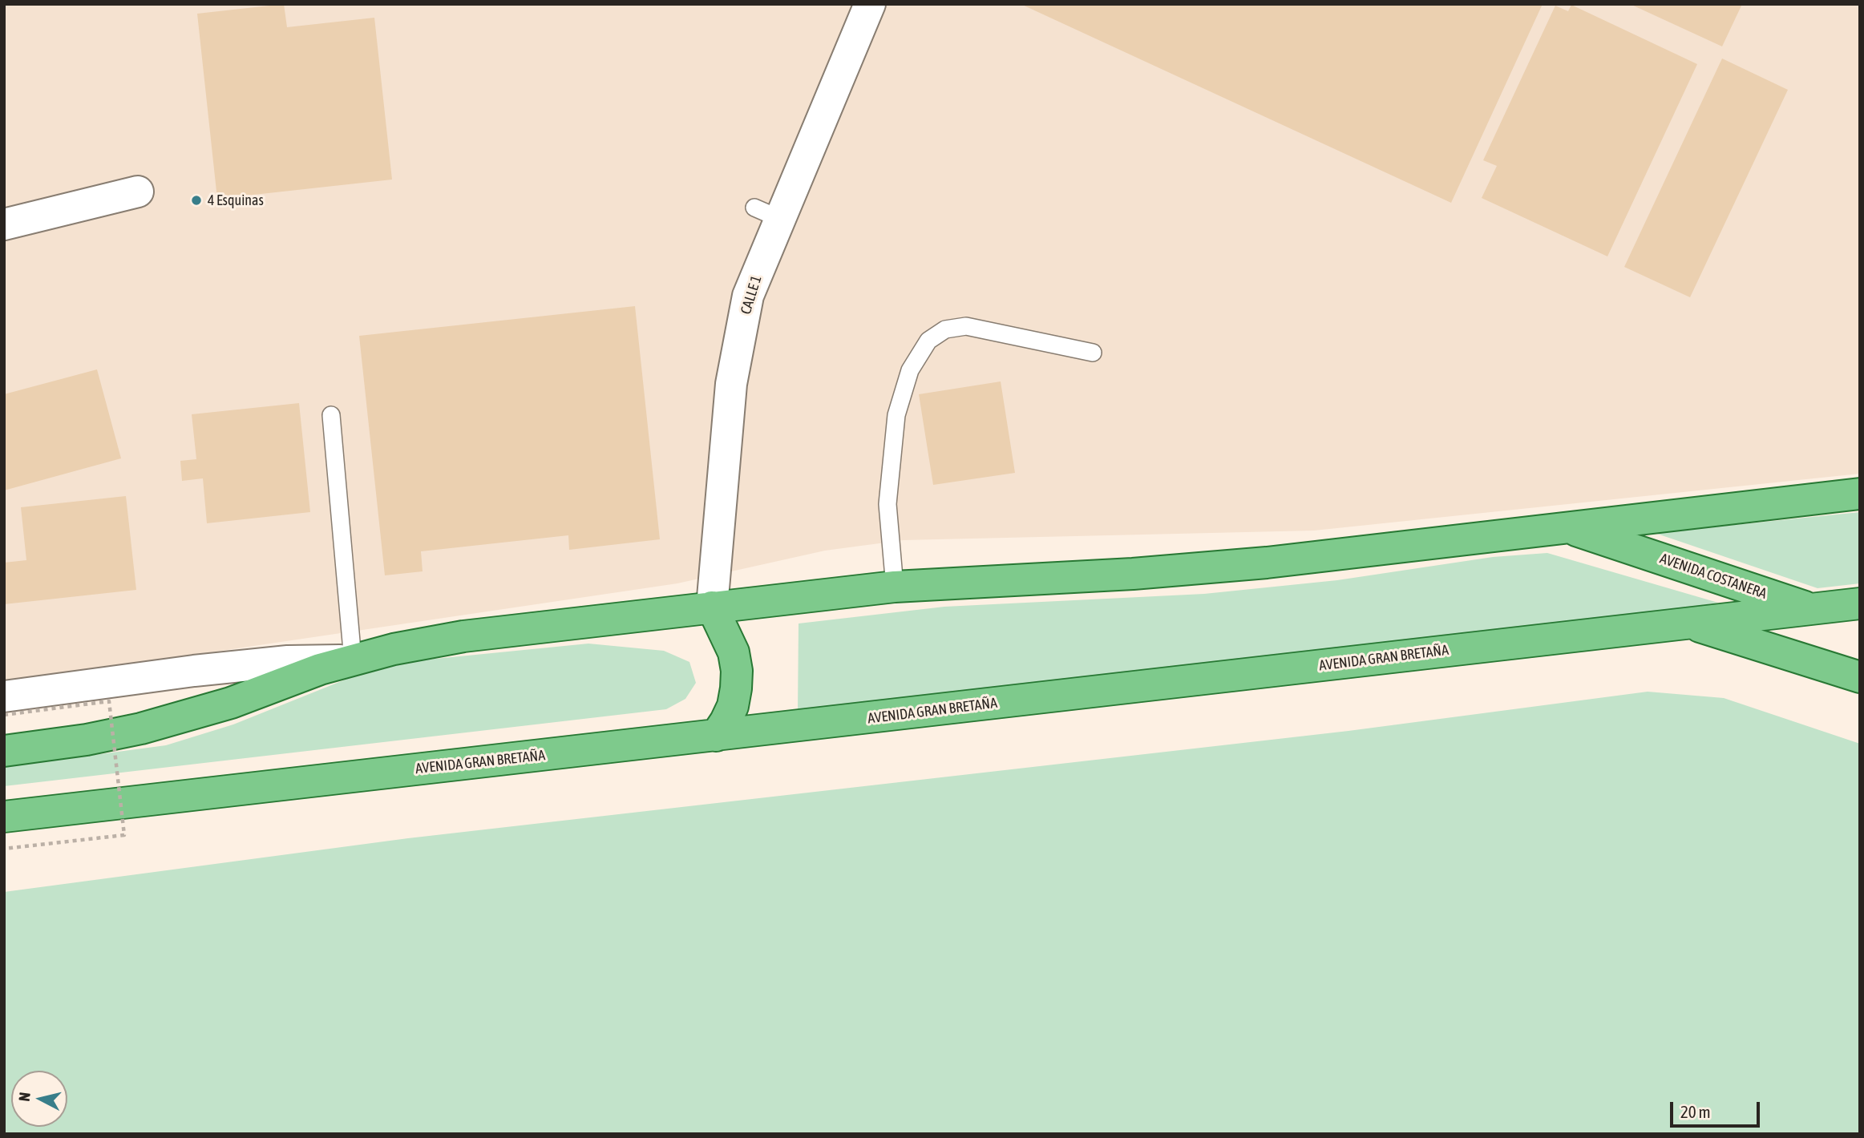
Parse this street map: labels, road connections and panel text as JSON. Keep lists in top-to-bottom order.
{
  "streets": {
    "main road": ["AVENIDA COSTANERA", "AVENIDA GRAN BRETAÑA"],
    "street": ["CALLE 1"]
  },
  "crossings": [
    ["AVENIDA COSTANERA", "AVENIDA GRAN BRETAÑA"]
  ],
  "places": ["4 Esquinas"],
  "scale_bar": "20 m",
  "north": "left"
}
